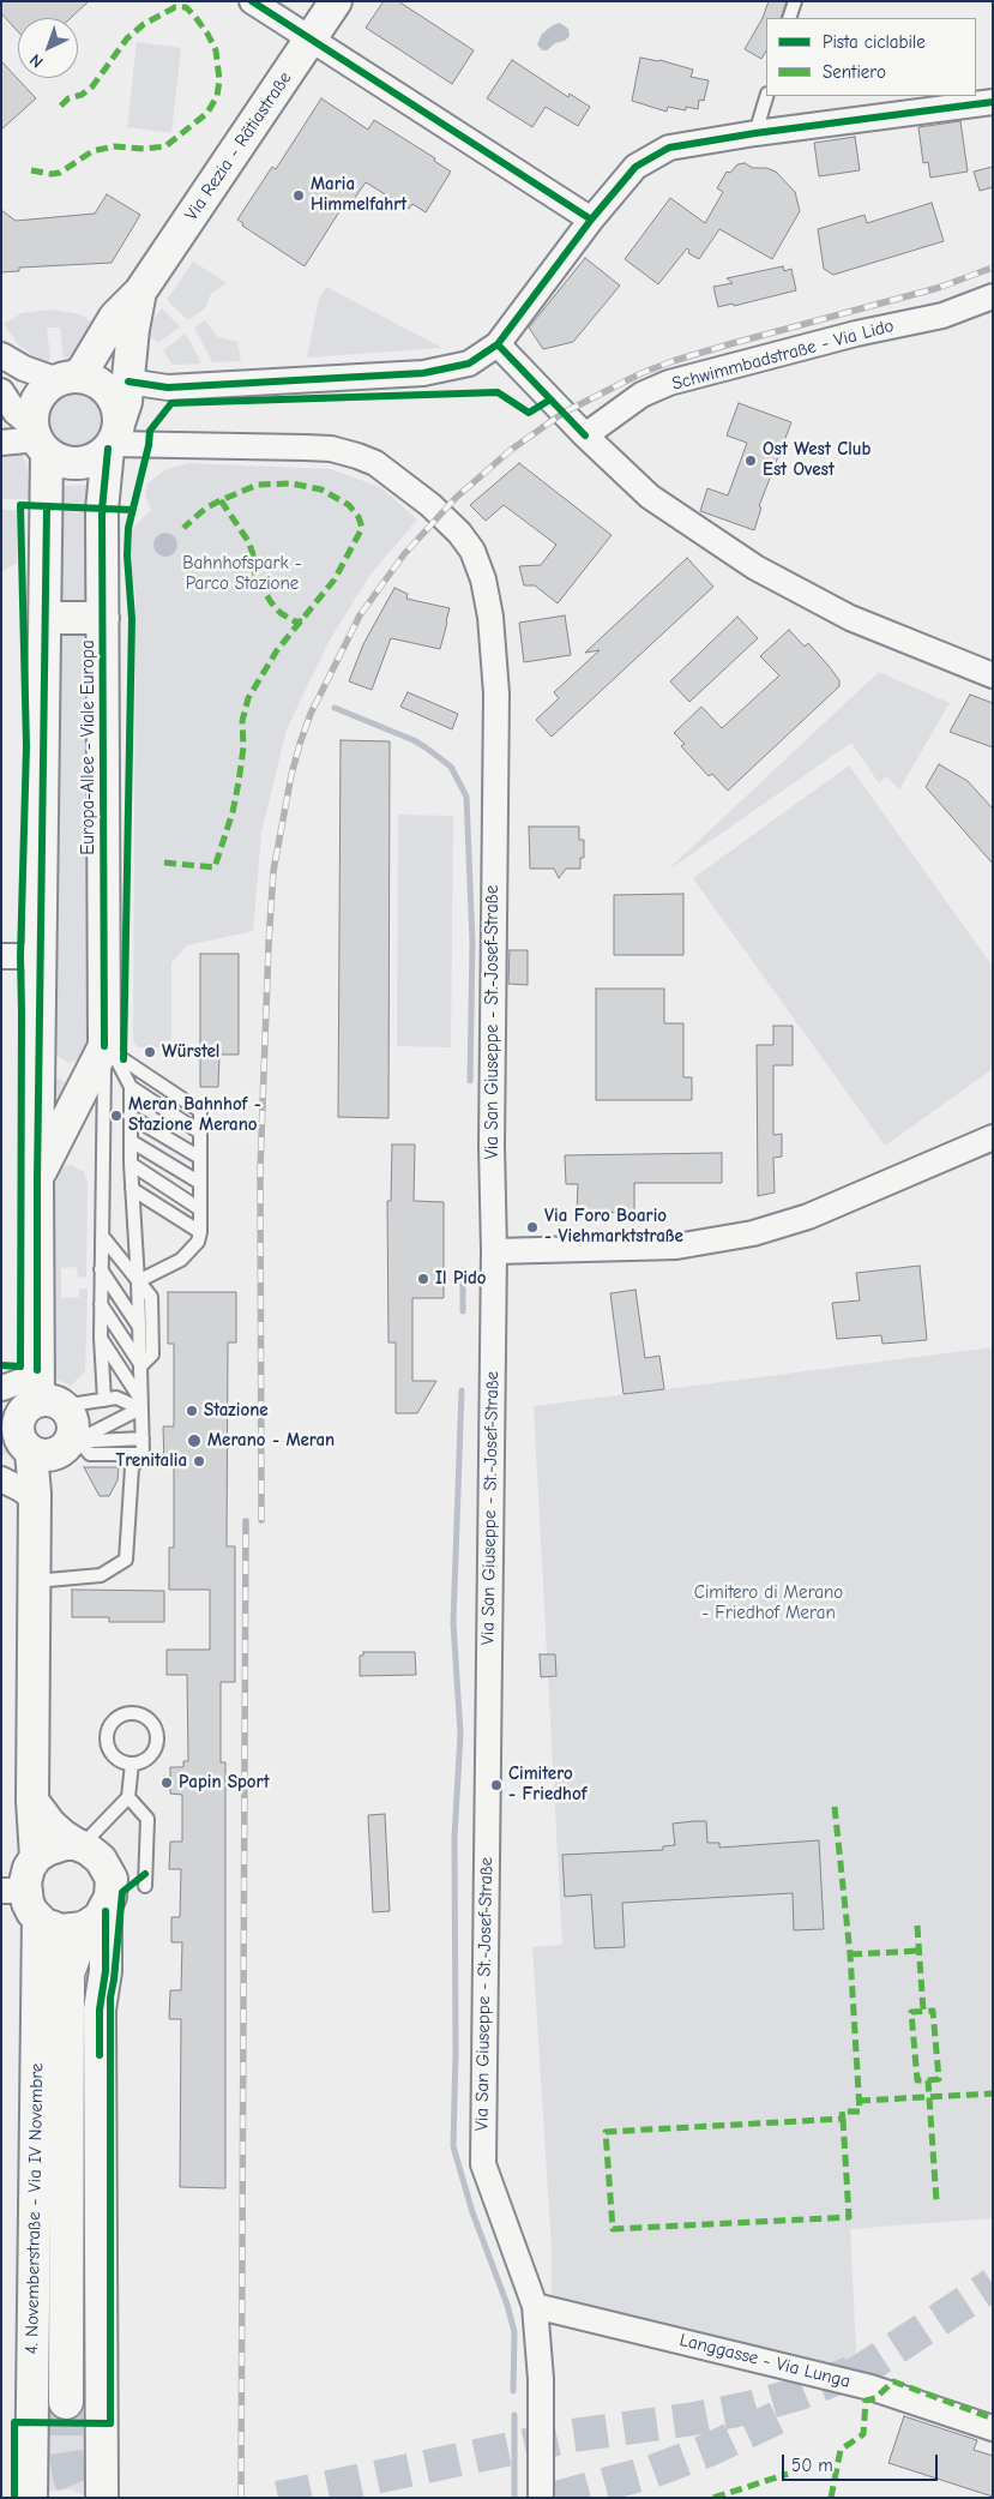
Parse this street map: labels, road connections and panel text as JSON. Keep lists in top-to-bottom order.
{
  "streets": {
    "street": [
      "Via Rezia - Rätiastraße",
      "Schwimmbadstraße - Via Lido",
      "Europa-Allee - Viale Europa",
      "Via San Giuseppe - St.-Josef-Straße",
      "4. Novemberstraße - Via IV Novembre",
      "Langgasse - Via Lunga"
    ]
  },
  "crossings": [
    ["Europa-Allee - Viale Europa", "Via San Giuseppe - St.-Josef-Straße"],
    ["Europa-Allee - Viale Europa", "4. Novemberstraße - Via IV Novembre"],
    ["Via San Giuseppe - St.-Josef-Straße", "Langgasse - Via Lunga"]
  ],
  "parks": ["Bahnhofspark - Parco Stazione", "Cimitero di Merano - Friedhof Meran"],
  "places": [
    "Maria Himmelfahrt",
    "Ost West Club Est Ovest",
    "Würstel",
    "Meran Bahnhof - Stazione Merano",
    "Via Foro Boario - Viehmarktstraße",
    "Il Pido",
    "Stazione",
    "Merano - Meran",
    "Trenitalia",
    "Papin Sport",
    "Cimitero - Friedhof"
  ],
  "legend": ["Pista ciclabile", "Sentiero"],
  "scale_bar": "50 m",
  "north": "bottom left"
}
